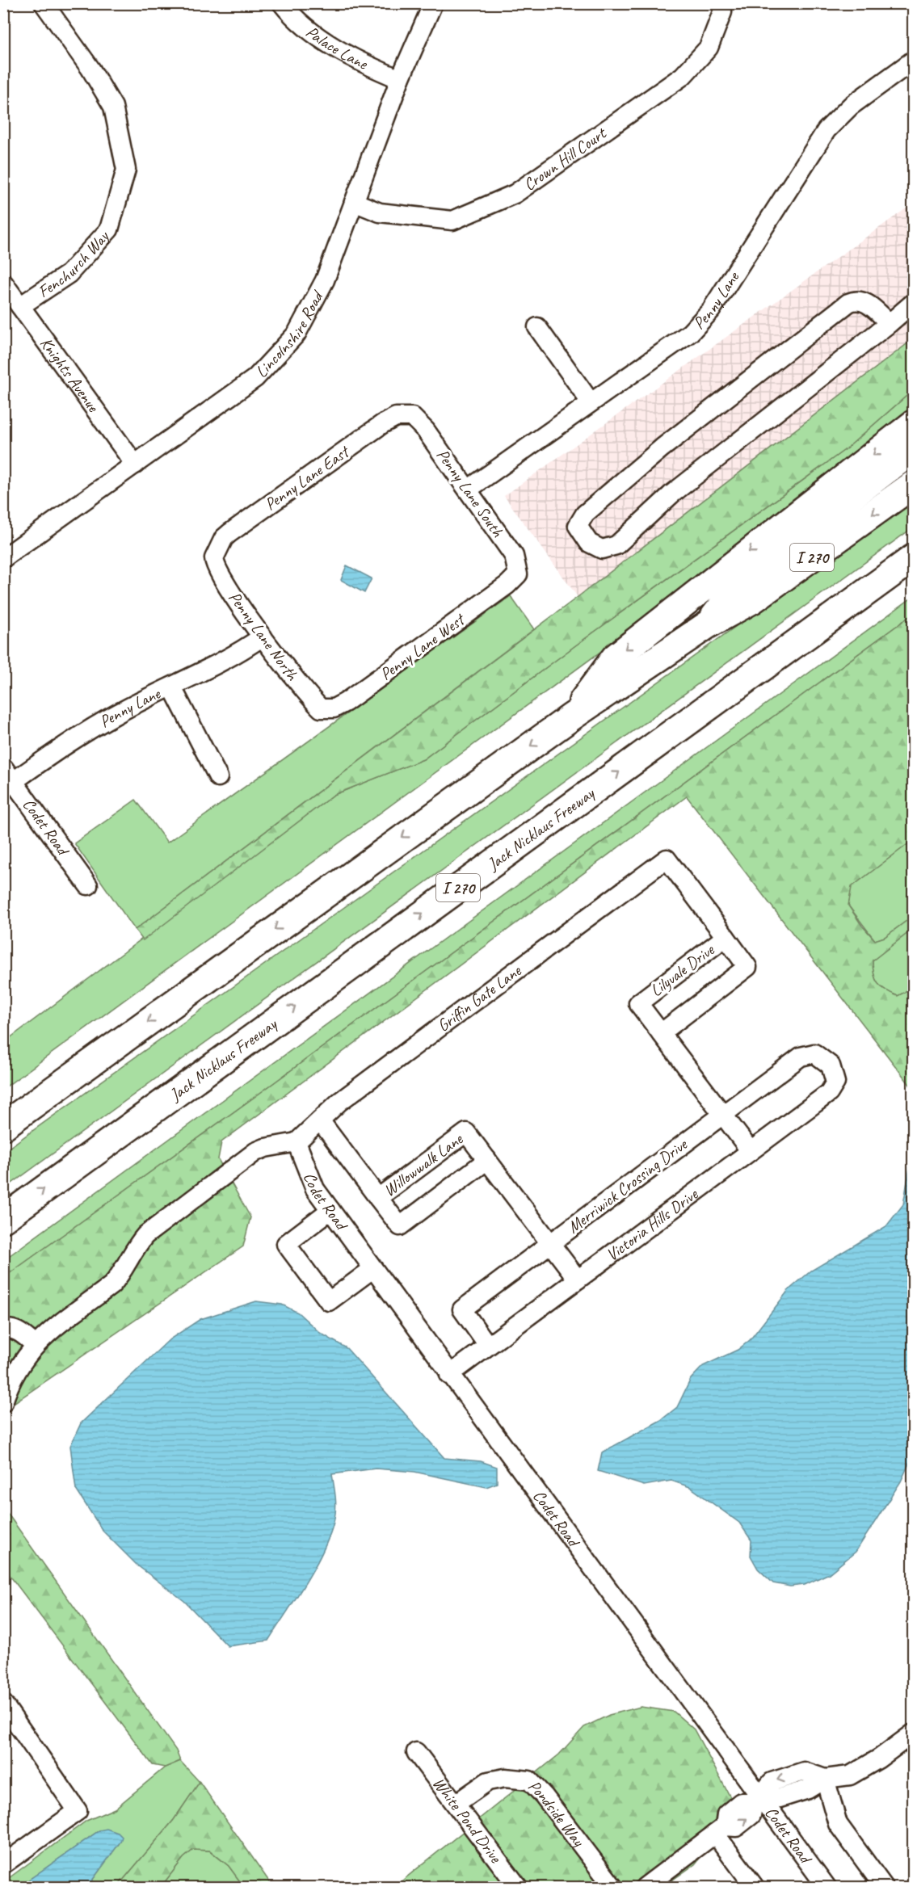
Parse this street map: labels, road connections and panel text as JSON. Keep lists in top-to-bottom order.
{
  "streets": {
    "highway": ["I 270", "Jack Nicklaus Freeway"],
    "street": [
      "Palace Lane",
      "Crown Hill Court",
      "Fenchurch Way",
      "Penny Lane",
      "Lincolnshire Road",
      "Knights Avenue",
      "Penny Lane East",
      "Penny Lane South",
      "Penny Lane North",
      "Penny Lane West",
      "Codet Road",
      "Lilyvale Drive",
      "Griffin Gate Lane",
      "Willowwalk Lane",
      "Merriwick Crossing Drive",
      "Victoria Hills Drive",
      "Pondside Way",
      "White Pond Drive"
    ]
  },
  "crossings": [
    ["Palace Lane", "Lincolnshire Road"],
    ["Crown Hill Court", "Lincolnshire Road"],
    ["Fenchurch Way", "Knights Avenue"],
    ["Penny Lane", "Penny Lane South"],
    ["Penny Lane", "Penny Lane North"],
    ["Penny Lane", "Codet Road"],
    ["Lincolnshire Road", "Knights Avenue"],
    ["Penny Lane East", "Penny Lane South"],
    ["Penny Lane East", "Penny Lane North"],
    ["Penny Lane South", "Penny Lane West"],
    ["Penny Lane North", "Penny Lane West"],
    ["Codet Road", "Griffin Gate Lane"],
    ["Codet Road", "Victoria Hills Drive"],
    ["Lilyvale Drive", "Griffin Gate Lane"],
    ["Lilyvale Drive", "Merriwick Crossing Drive"],
    ["Lilyvale Drive", "Victoria Hills Drive"],
    ["Griffin Gate Lane", "Willowwalk Lane"],
    ["Willowwalk Lane", "Merriwick Crossing Drive"],
    ["Willowwalk Lane", "Victoria Hills Drive"],
    ["Merriwick Crossing Drive", "Victoria Hills Drive"],
    ["Pondside Way", "White Pond Drive"]
  ]
}
